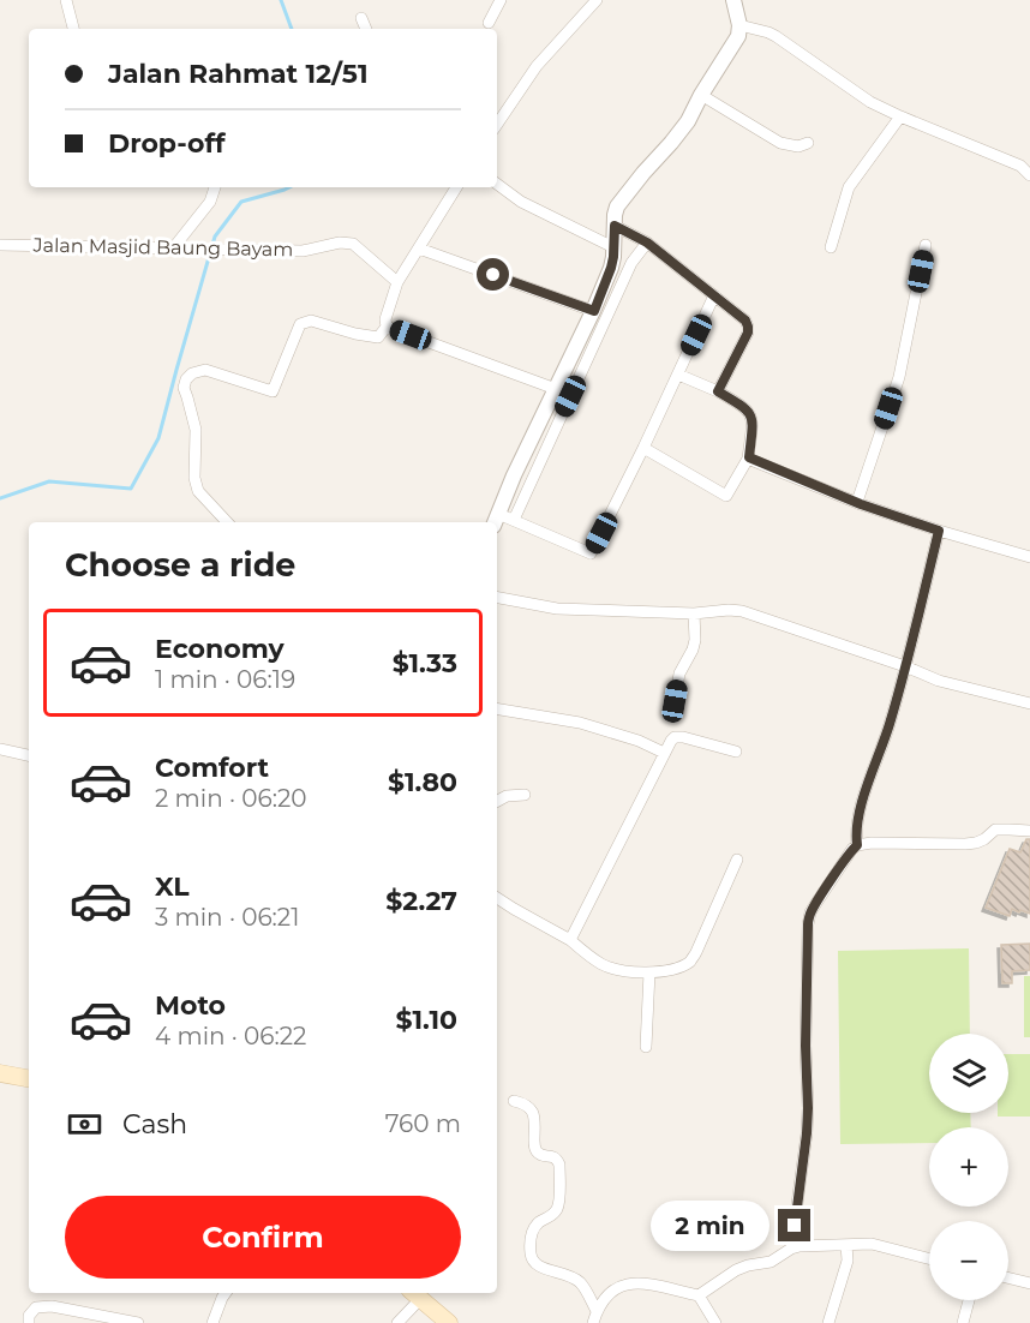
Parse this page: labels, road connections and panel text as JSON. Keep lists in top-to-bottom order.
{
  "streets": {
    "street": ["Jalan Masjid Baung Bayam"]
  },
  "page": {
    "banner": ["Jalan Rahmat 12/51", "Drop-off"],
    "heading": "Choose a ride",
    "list": [
      {
        "name": "Economy",
        "note": "1 min · 06:19",
        "value": "$1.33"
      },
      {
        "name": "Comfort",
        "note": "2 min · 06:20",
        "value": "$1.80"
      },
      {
        "name": "XL",
        "note": "3 min · 06:21",
        "value": "$2.27"
      },
      {
        "name": "Moto",
        "note": "4 min · 06:22",
        "value": "$1.10"
      }
    ],
    "map_buttons": ["+", "−"],
    "pay": ["Cash", "760 m"],
    "buttons": "Confirm",
    "bubble": "2 min"
  }
}
